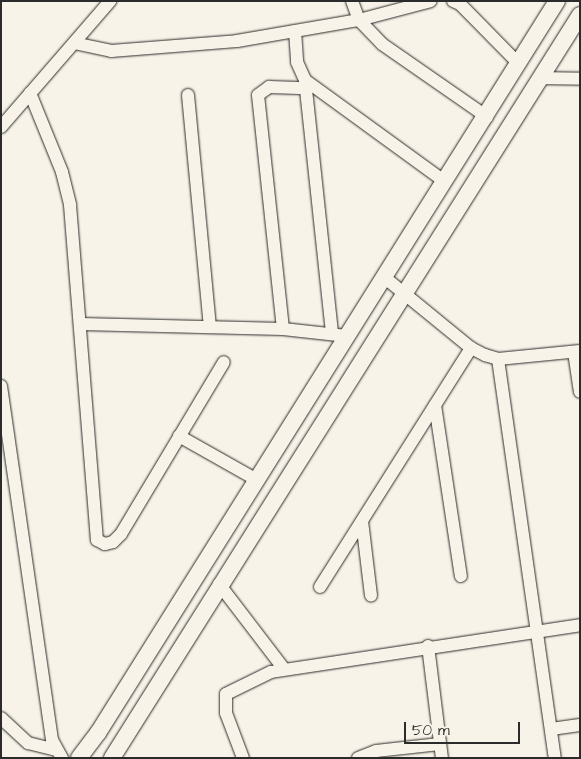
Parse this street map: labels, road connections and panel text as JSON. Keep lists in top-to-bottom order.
{
  "scale_bar": "50 m"
}
